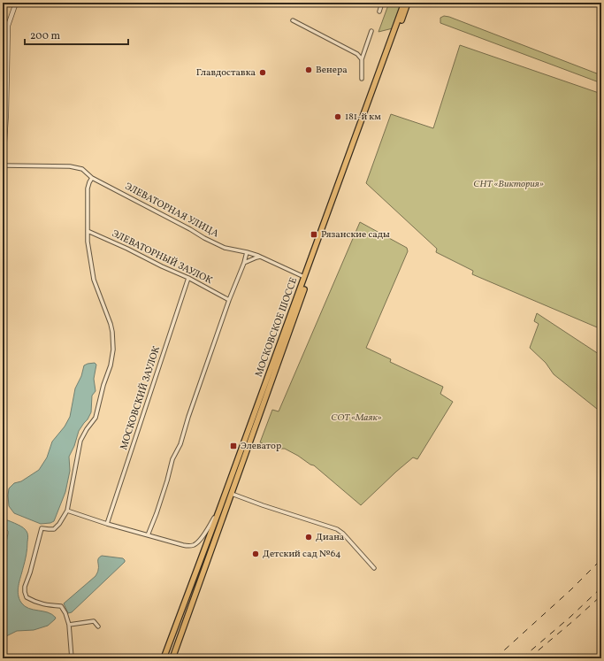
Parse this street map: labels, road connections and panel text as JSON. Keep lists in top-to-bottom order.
{
  "streets": {
    "highway": ["МОСКОВСКОЕ ШОССЕ"],
    "street": ["ЭЛЕВАТОРНАЯ УЛИЦА", "ЭЛЕВАТОРНЫЙ ЗАУЛОК", "МОСКОВСКИЙ ЗАУЛОК"]
  },
  "crossings": [
    ["ЭЛЕВАТОРНАЯ УЛИЦА", "МОСКОВСКОЕ ШОССЕ"],
    ["ЭЛЕВАТОРНЫЙ ЗАУЛОК", "МОСКОВСКИЙ ЗАУЛОК"]
  ],
  "parks": ["СНТ «Виктория»", "СОТ «Маяк»"],
  "places": {
    "other": [
      "Венера",
      "Главдоставка",
      "181-й км",
      "Диана",
      "Детский сад №64"
    ],
    "transit": ["Рязанские сады", "Элеватор"]
  },
  "scale_bar": "200 m"
}
